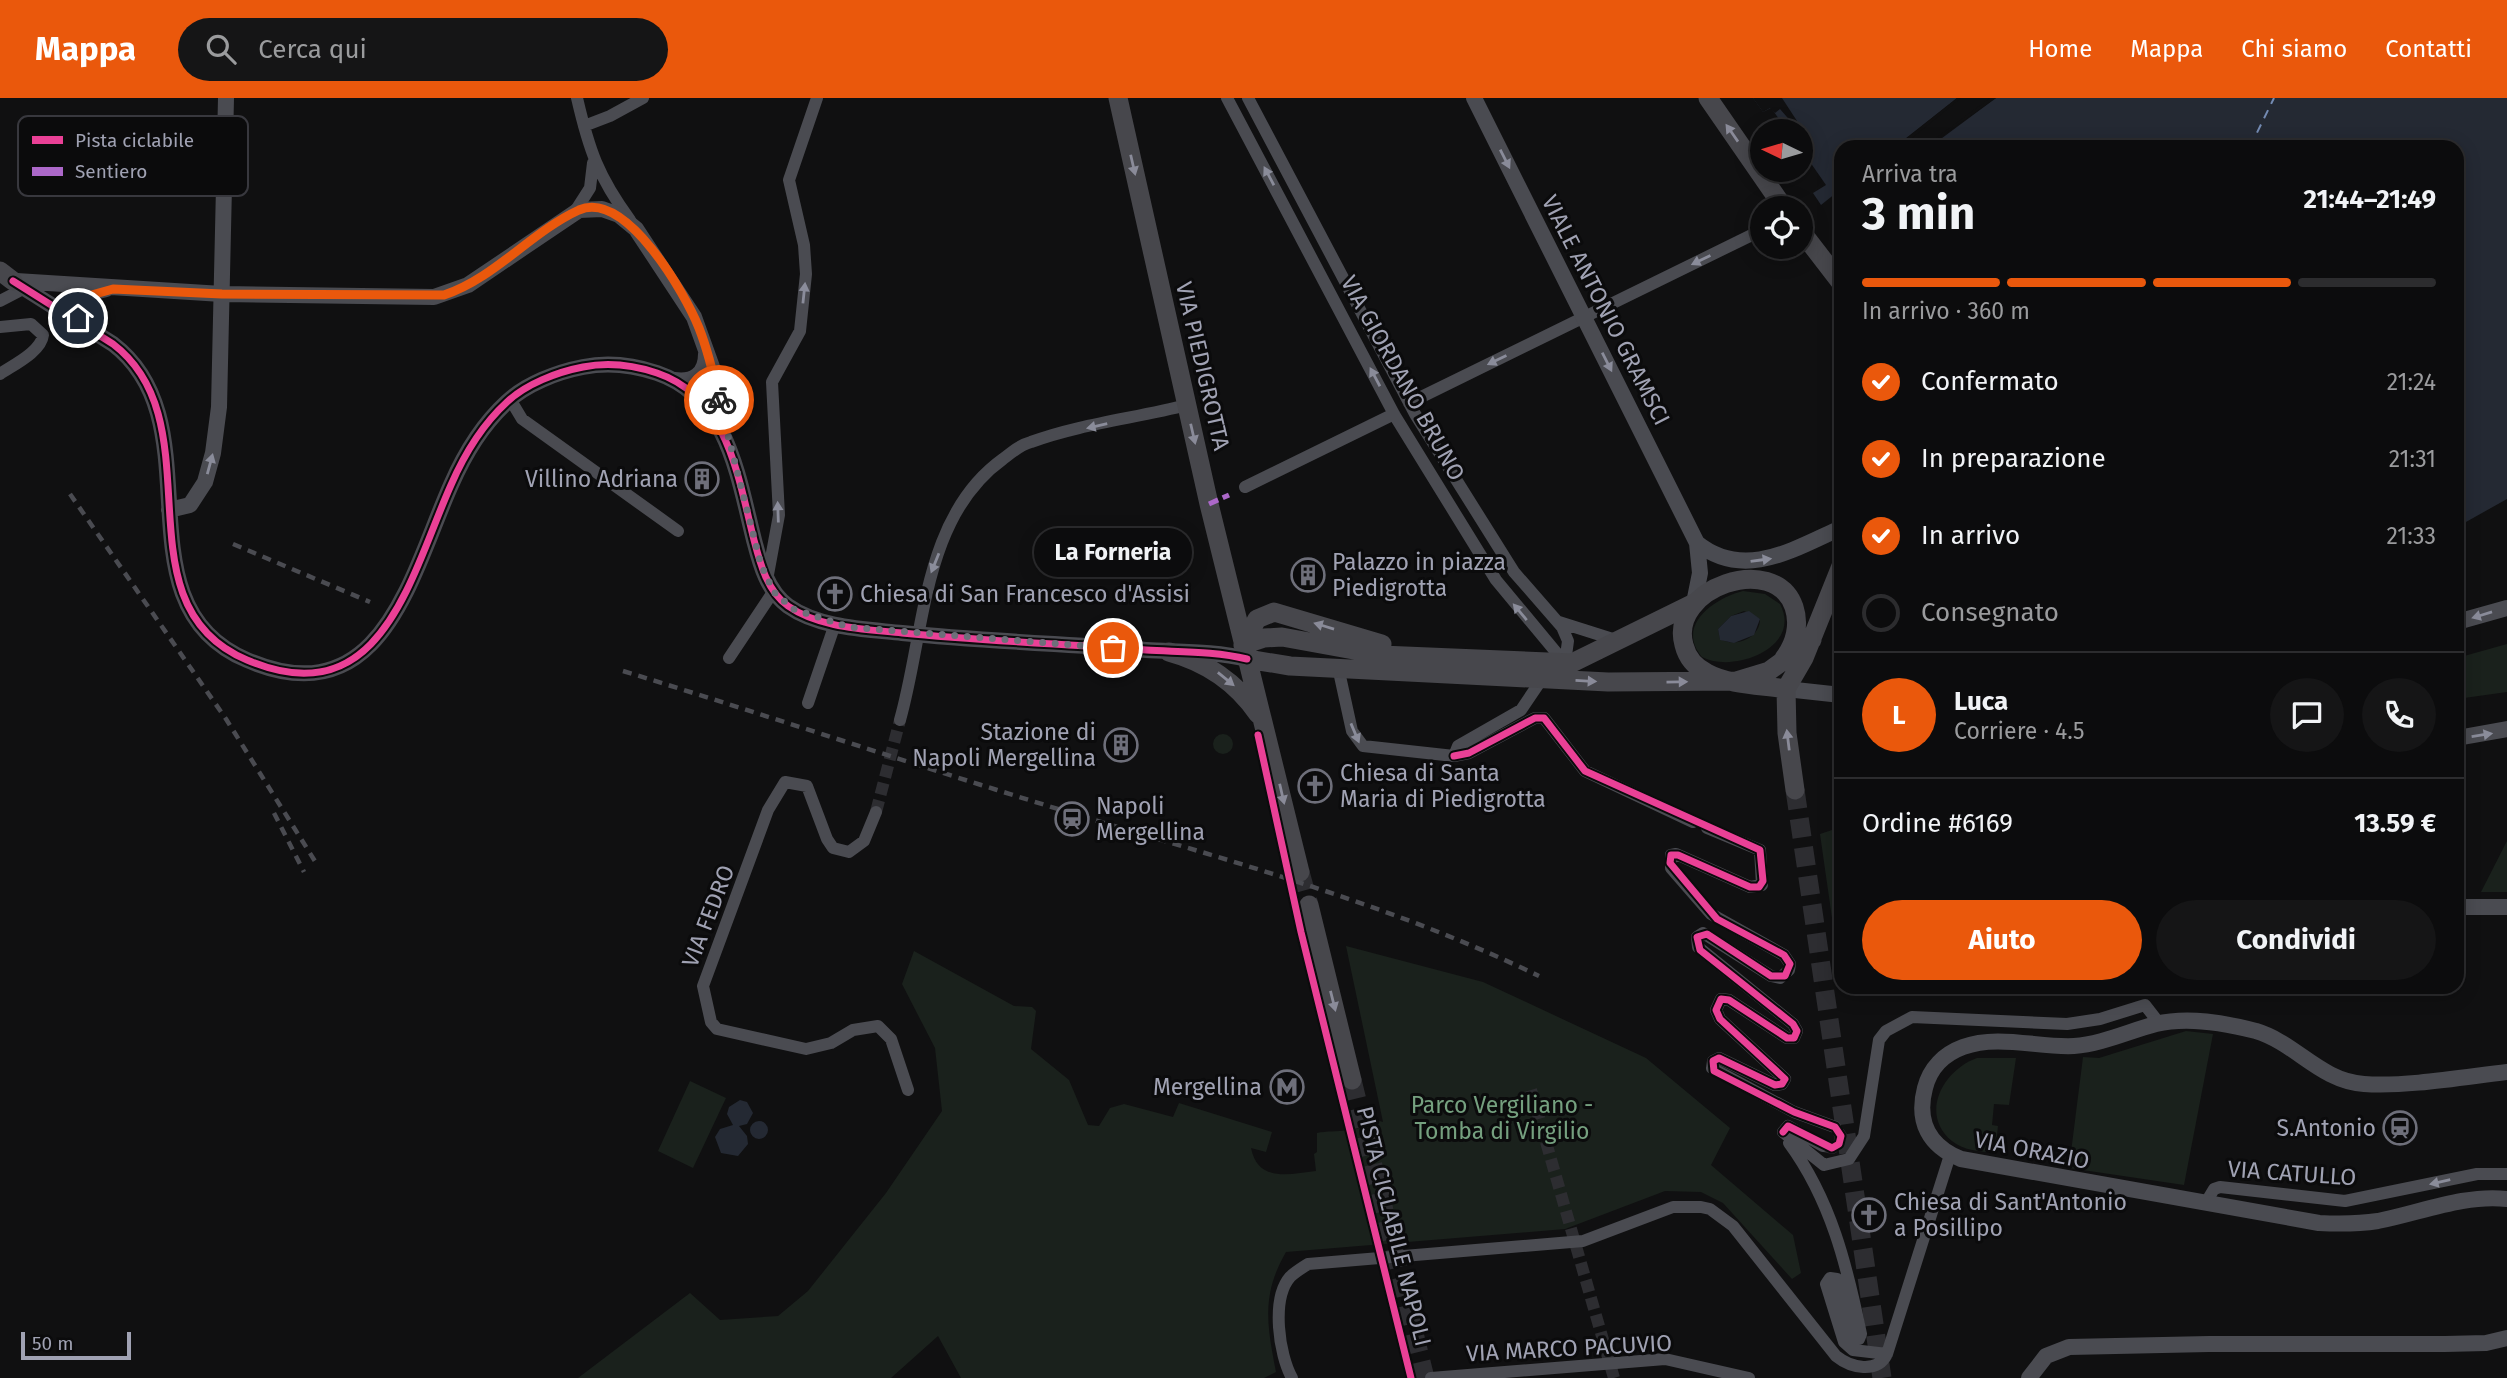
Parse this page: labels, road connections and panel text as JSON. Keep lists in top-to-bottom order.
{
  "streets": {
    "main road": ["VIA PIEDIGROTTA"],
    "street": [
      "VIALE ANTONIO GRAMSCI",
      "VIA GIORDANO BRUNO",
      "VIA FEDRO",
      "VIA ORAZIO",
      "VIA CATULLO",
      "VIA MARCO PACUVIO"
    ],
    "cycle path": ["PISTA CICLABILE NAPOLI"]
  },
  "crossings": [
    ["VIA ORAZIO", "VIA CATULLO"]
  ],
  "one_way": ["VIALE ANTONIO GRAMSCI", "VIA PIEDIGROTTA", "VIA CATULLO"],
  "parks": ["Parco Vergiliano - Tomba di Virgilio"],
  "places": {
    "building": ["Villino Adriana", "Palazzo in piazza Piedigrotta", "Stazione di Napoli Mergellina"],
    "church": ["Chiesa di San Francesco d'Assisi", "Chiesa di Santa Maria di Piedigrotta", "Chiesa di Sant'Antonio a Posillipo"],
    "other": ["La Forneria"],
    "station": ["Napoli Mergellina", "S.Antonio"],
    "metro station": ["Mergellina"]
  },
  "legend": ["Pista ciclabile", "Sentiero"],
  "scale_bar": "50 m",
  "north": "left",
  "page": {
    "header": "Mappa",
    "search": "Cerca qui",
    "nav": [
      "Home",
      "Mappa",
      "Chi siamo",
      "Contatti"
    ],
    "heading": ["3 min", "Arriva tra", "21:44–21:49"],
    "panel": [
      "Luca",
      "Corriere · 4.5",
      "Ordine #6169",
      "13.59 €"
    ],
    "bar": "In arrivo · 360 m",
    "list": [
      ["Confermato", "21:24"],
      ["In preparazione", "21:31"],
      ["In arrivo", "21:33"],
      "Consegnato"
    ],
    "bubble": "La Forneria",
    "round": "L",
    "buttons": ["Aiuto", "Condividi"],
    "scale": "50 m"
  }
}
